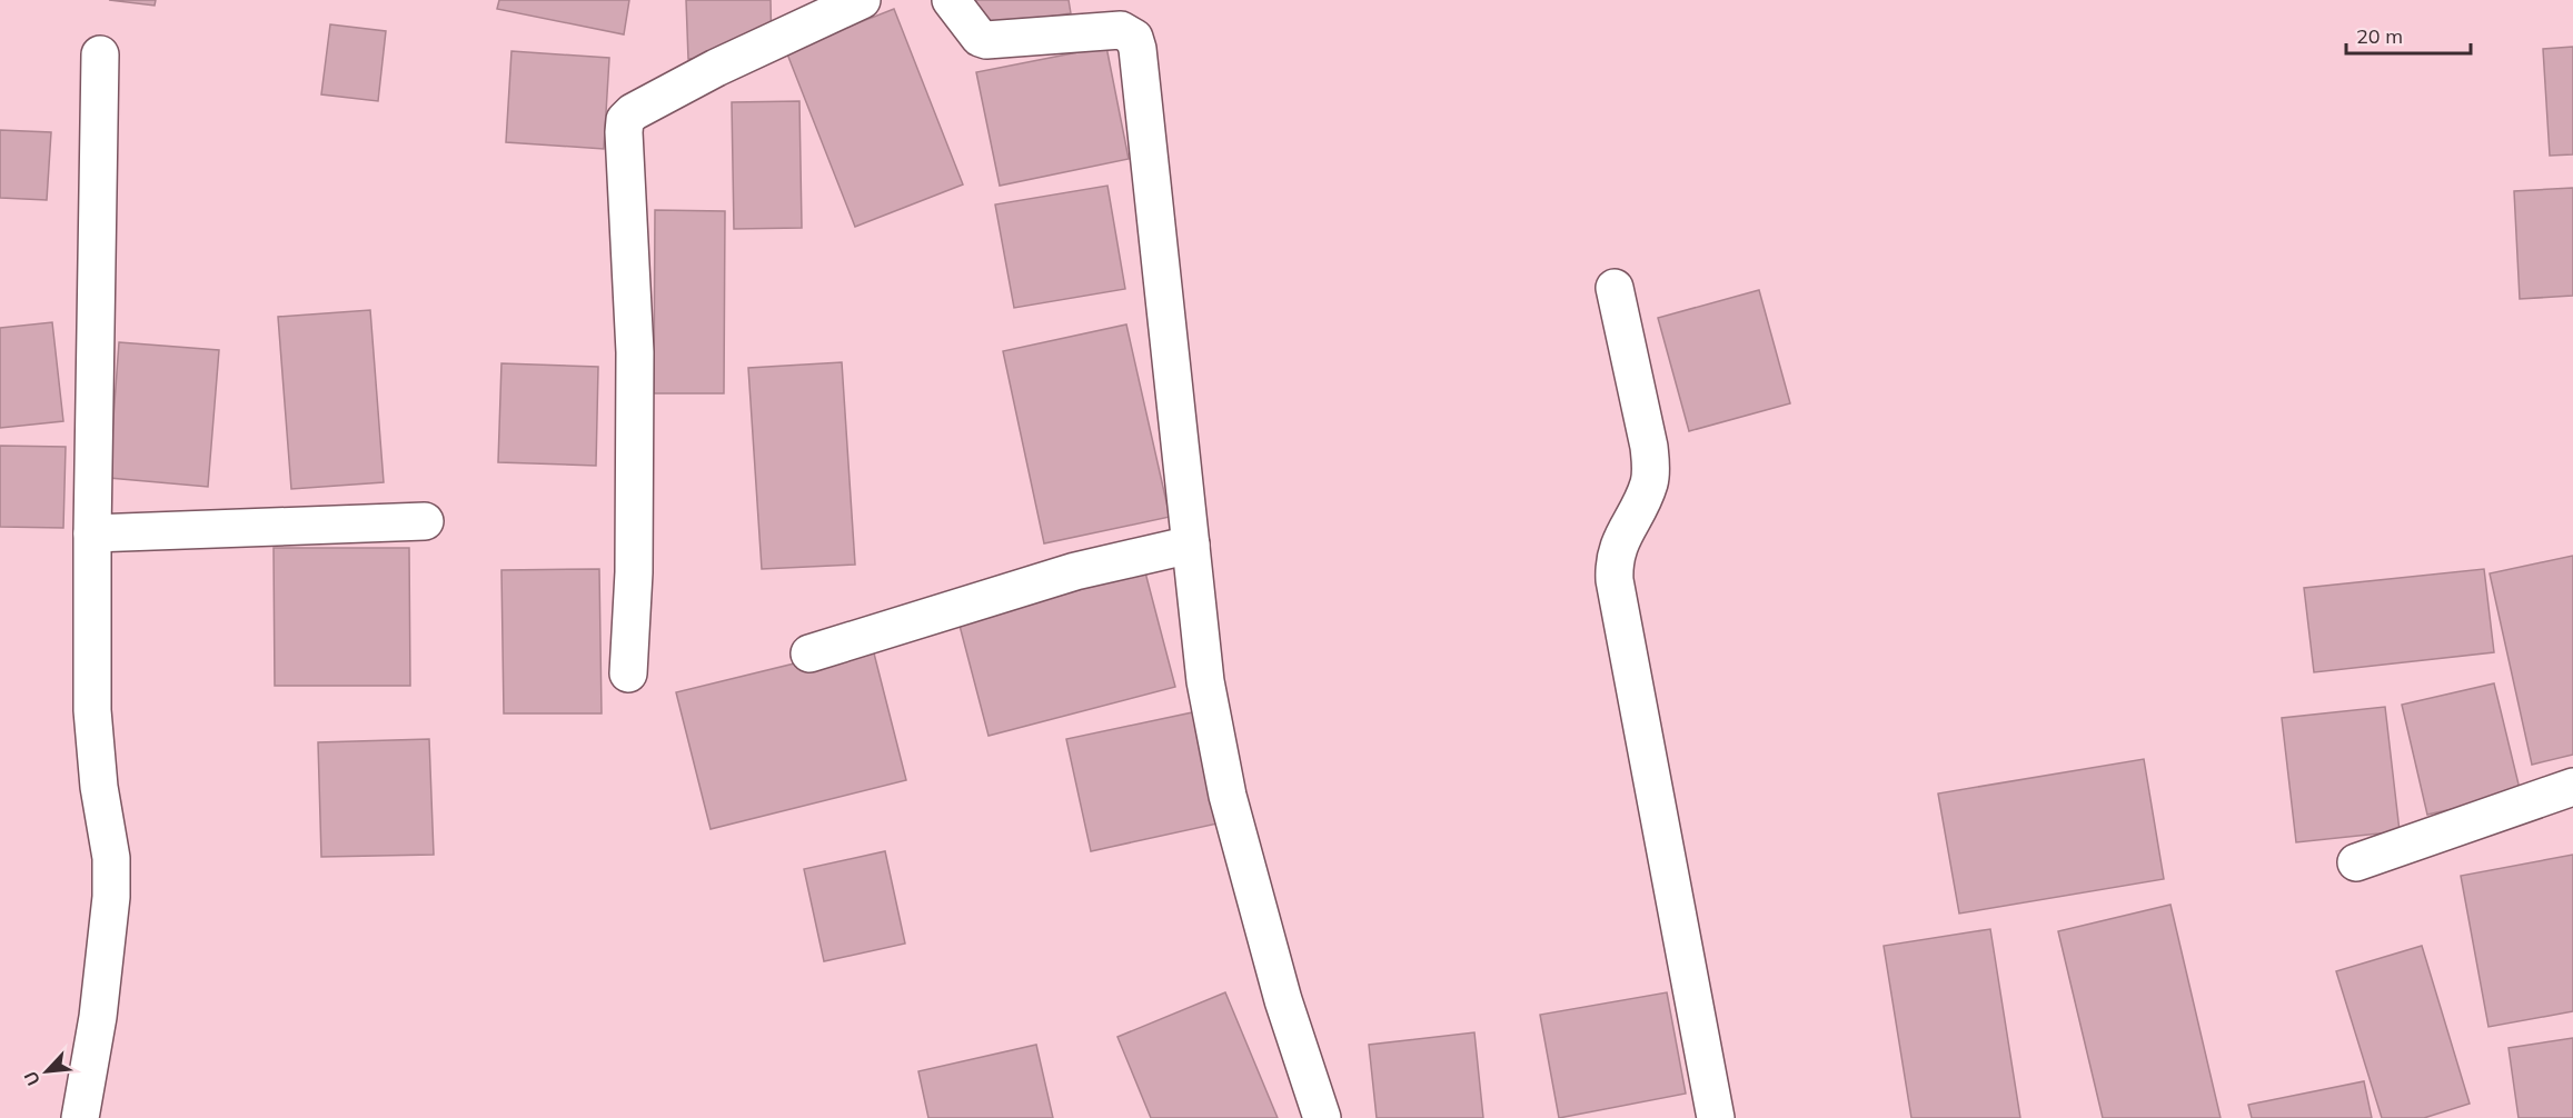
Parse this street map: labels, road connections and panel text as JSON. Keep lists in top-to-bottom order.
{
  "scale_bar": "20 m",
  "north": "bottom left"
}
